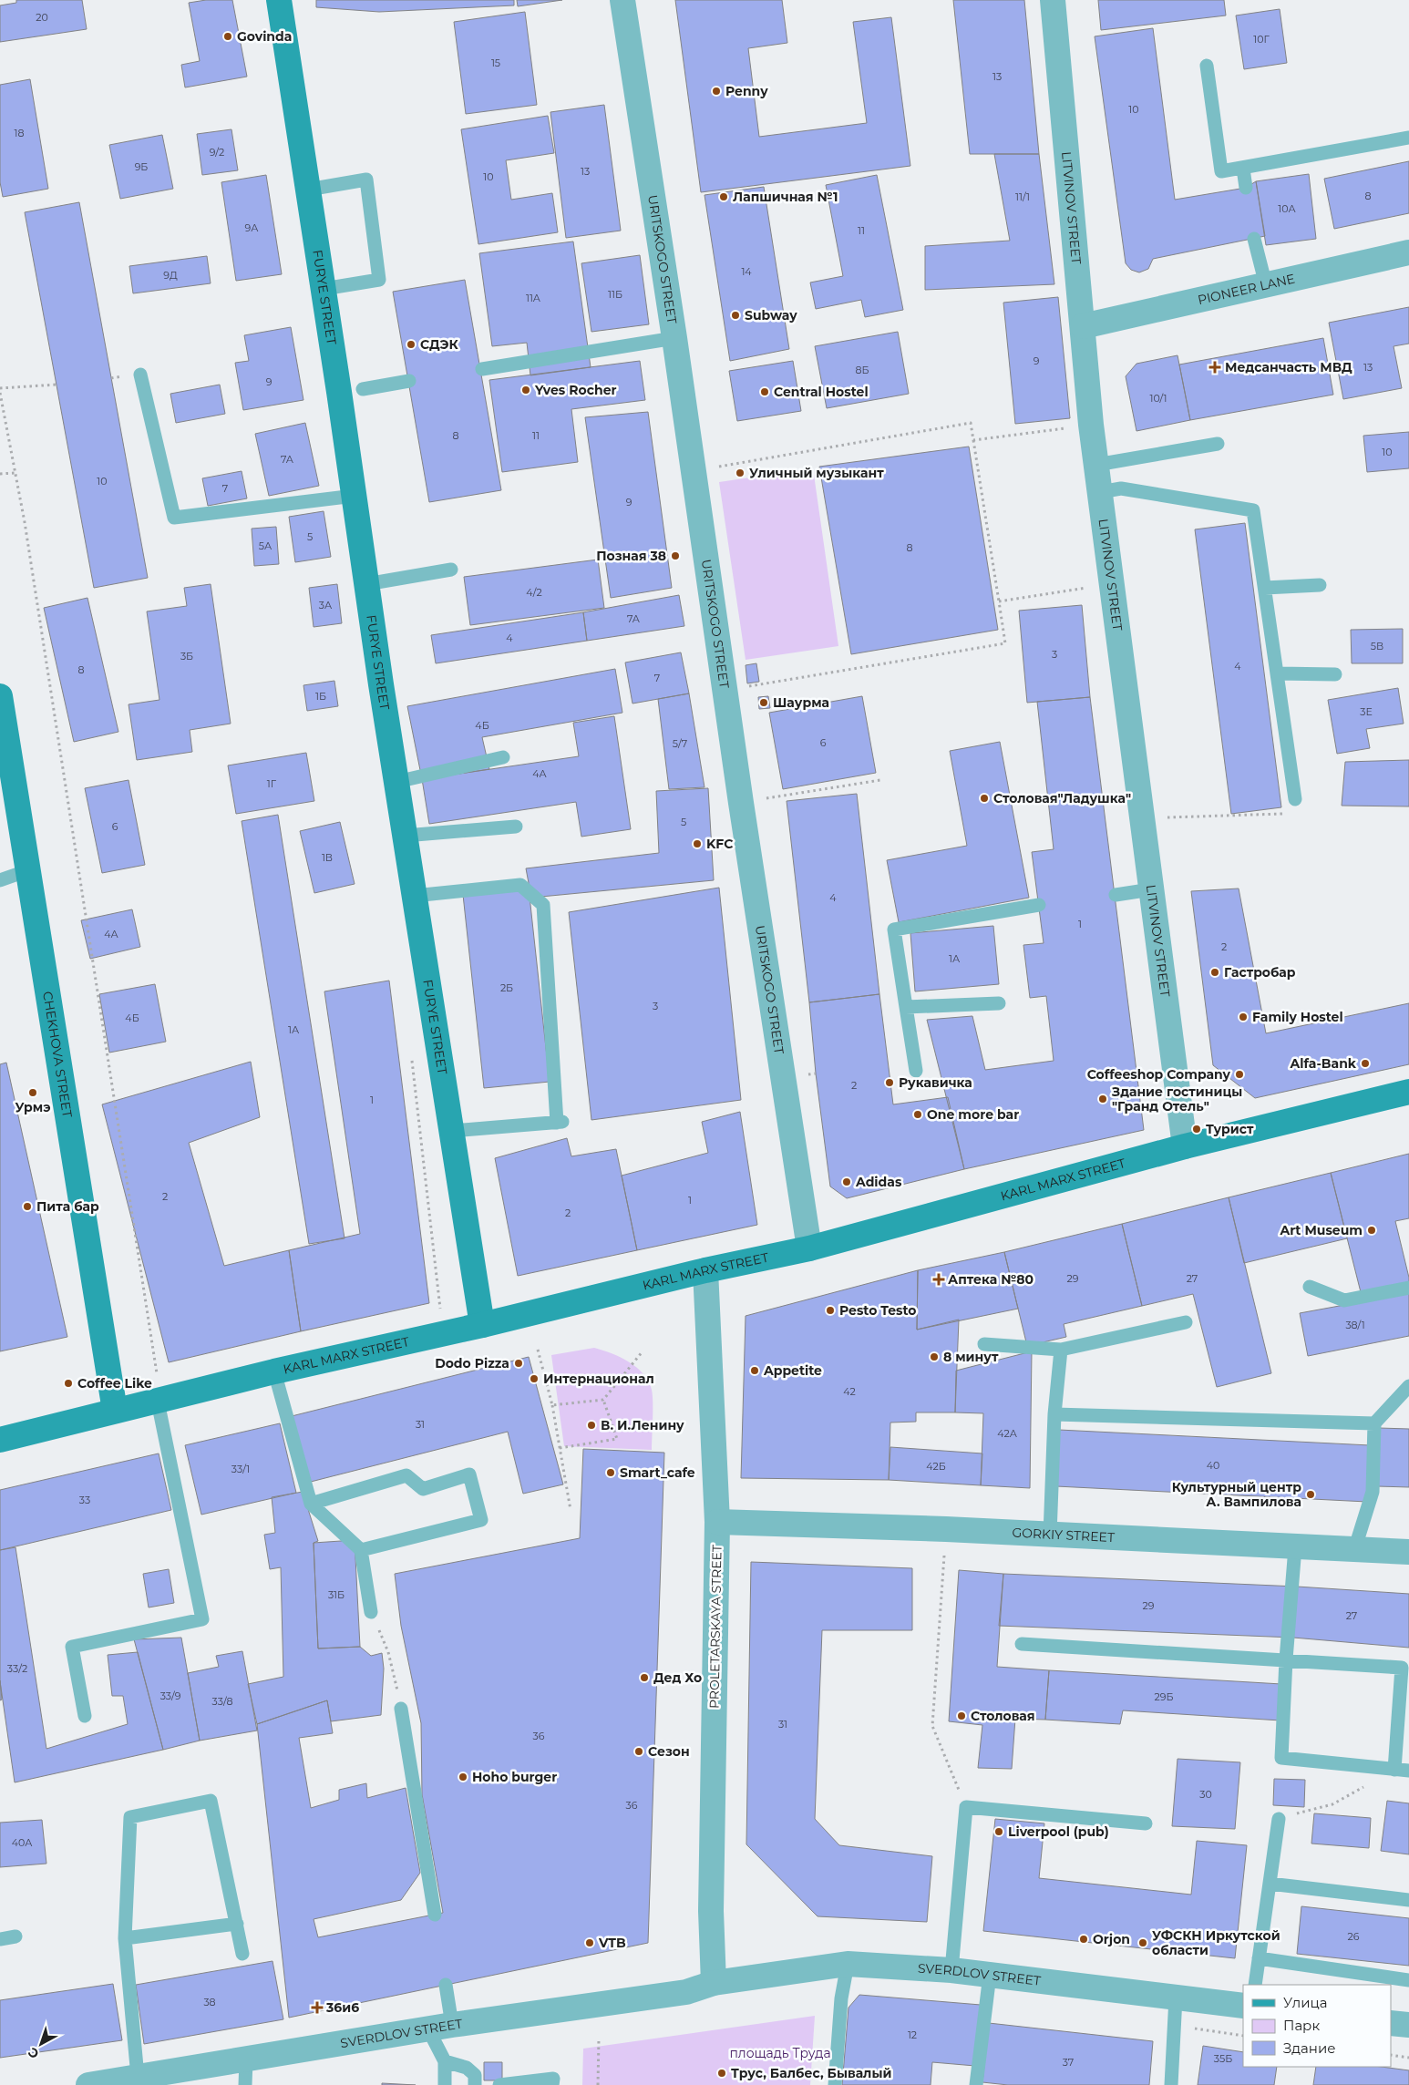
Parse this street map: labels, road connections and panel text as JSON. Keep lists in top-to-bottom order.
{
  "streets": {
    "street": [
      "LITVINOV STREET",
      "URITSKOGO STREET",
      "PIONEER LANE",
      "FURYE STREET",
      "CHEKHOVA STREET",
      "KARL MARX STREET",
      "GORKIY STREET",
      "PROLETARSKAYA STREET",
      "SVERDLOV STREET"
    ]
  },
  "crossings": [
    ["LITVINOV STREET", "PIONEER LANE"],
    ["LITVINOV STREET", "KARL MARX STREET"],
    ["URITSKOGO STREET", "KARL MARX STREET"],
    ["FURYE STREET", "KARL MARX STREET"],
    ["CHEKHOVA STREET", "KARL MARX STREET"],
    ["KARL MARX STREET", "PROLETARSKAYA STREET"],
    ["GORKIY STREET", "PROLETARSKAYA STREET"],
    ["PROLETARSKAYA STREET", "SVERDLOV STREET"]
  ],
  "parks": ["площадь Труда"],
  "places": {
    "other": [
      "Govinda",
      "Penny",
      "Лапшичная №1",
      "Subway",
      "СДЭК",
      "Yves Rocher",
      "Central Hostel",
      "Уличный музыкант",
      "Позная 38",
      "Шаурма",
      "Столовая\"Ладушка\"",
      "KFC",
      "Гастробар",
      "Family Hostel",
      "Alfa-Bank",
      "Coffeeshop Company",
      "Рукавичка",
      "Урмэ",
      "Здание гостиницы \"Гранд Отель\"",
      "One more bar",
      "Турист",
      "Adidas",
      "Пита бар",
      "Art Museum",
      "Pesto Testo",
      "8 минут",
      "Dodo Pizza",
      "Appetite",
      "Интернационал",
      "Coffee Like",
      "В. И.Ленину",
      "Smart_cafe",
      "Культурный центр А. Вампилова",
      "Дед Хо",
      "Столовая",
      "Сезон",
      "Hoho burger",
      "Liverpool (pub)",
      "Orjon",
      "VTB",
      "УФСКН Иркутской области",
      "Трус, Балбес, Бывалый"
    ],
    "health": ["Медсанчасть МВД", "Аптека №80", "36и6"]
  },
  "house_numbers": [
    "20",
    "10Г",
    "15",
    "13",
    "10",
    "18",
    "9/2",
    "9Б",
    "13",
    "10",
    "8",
    "11/1",
    "10А",
    "9А",
    "11",
    "14",
    "9Д",
    "11Б",
    "11А",
    "9",
    "13",
    "8Б",
    "9",
    "10/1",
    "8",
    "11",
    "10",
    "7А",
    "10",
    "7",
    "9",
    "5",
    "5А",
    "8",
    "4/2",
    "3А",
    "7А",
    "4",
    "5В",
    "3",
    "3Б",
    "4",
    "8",
    "7",
    "1Б",
    "3Е",
    "4Б",
    "6",
    "5/7",
    "4А",
    "1Г",
    "5",
    "6",
    "1В",
    "4",
    "1",
    "4А",
    "2",
    "1А",
    "2Б",
    "3",
    "4Б",
    "1А",
    "2",
    "1",
    "2",
    "1",
    "2",
    "29",
    "27",
    "38/1",
    "42",
    "31",
    "42А",
    "40",
    "42Б",
    "33/1",
    "33",
    "31Б",
    "29",
    "27",
    "33/2",
    "33/9",
    "29Б",
    "33/8",
    "31",
    "36",
    "30",
    "36",
    "40А",
    "26",
    "38",
    "12",
    "35Б",
    "37"
  ],
  "legend": ["Улица", "Парк", "Здание"],
  "north": "bottom left"
}
